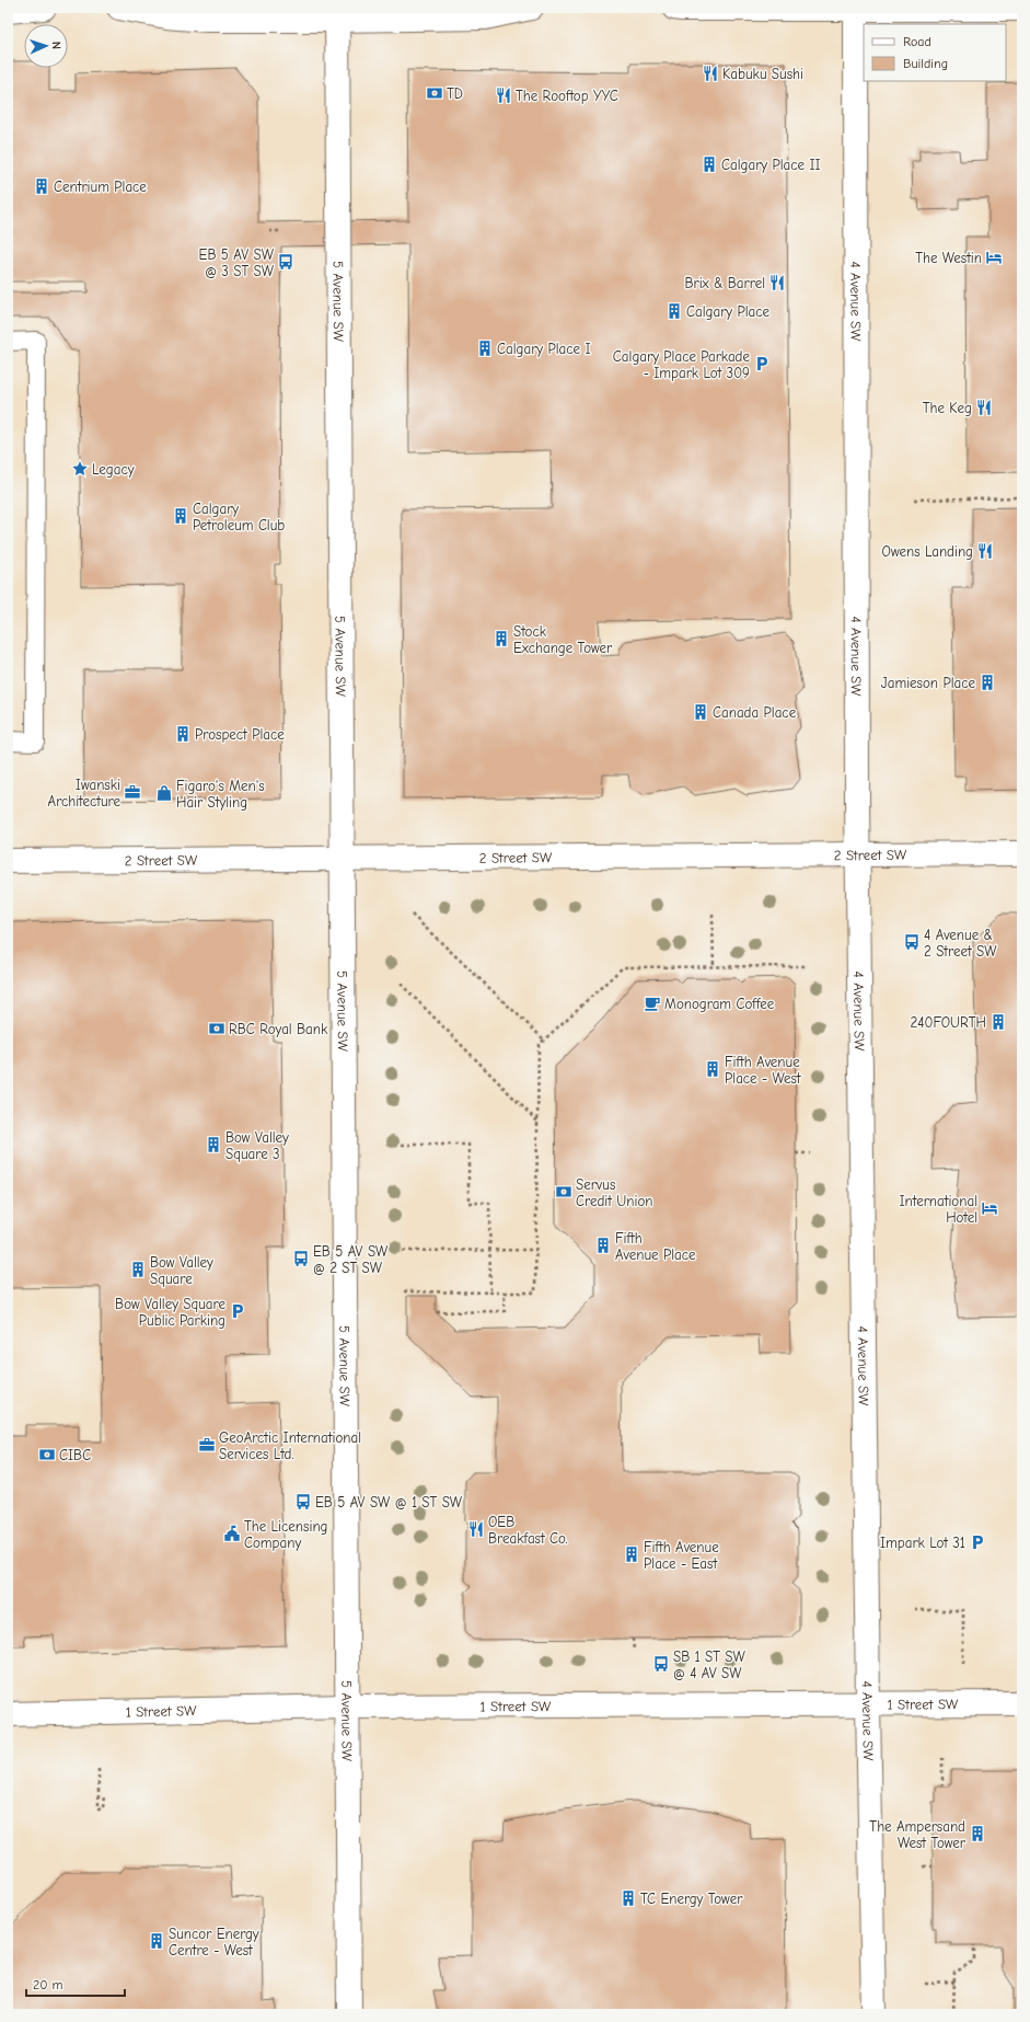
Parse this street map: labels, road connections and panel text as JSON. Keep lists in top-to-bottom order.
{
  "streets": {
    "main road": [
      "5 Avenue SW",
      "4 Avenue SW",
      "2 Street SW",
      "1 Street SW"
    ]
  },
  "crossings": [
    ["5 Avenue SW", "2 Street SW"],
    ["5 Avenue SW", "1 Street SW"],
    ["4 Avenue SW", "2 Street SW"],
    ["4 Avenue SW", "1 Street SW"]
  ],
  "places": {
    "restaurant": [
      "Kabuku Sushi",
      "The Rooftop YYC",
      "Brix & Barrel",
      "The Keg",
      "Owens Landing",
      "OEB Breakfast Co."
    ],
    "bank": [
      "TD",
      "RBC Royal Bank",
      "Servus Credit Union",
      "CIBC"
    ],
    "building": [
      "Calgary Place II",
      "Centrium Place",
      "Calgary Place",
      "Calgary Place I",
      "Calgary Petroleum Club",
      "Stock Exchange Tower",
      "Jamieson Place",
      "Canada Place",
      "Prospect Place",
      "240FOURTH",
      "Fifth Avenue Place - West",
      "Bow Valley Square 3",
      "Fifth Avenue Place",
      "Bow Valley Square",
      "Fifth Avenue Place - East",
      "The Ampersand West Tower",
      "TC Energy Tower",
      "Suncor Energy Centre - West"
    ],
    "hotel": ["The Westin", "International Hotel"],
    "bus stop": [
      "EB 5 AV SW @ 3 ST SW",
      "4 Avenue & 2 Street SW",
      "EB 5 AV SW @ 2 ST SW",
      "EB 5 AV SW @ 1 ST SW",
      "SB 1 ST SW @ 4 AV SW"
    ],
    "parking": ["Calgary Place Parkade - Impark Lot 309", "Bow Valley Square Public Parking", "Impark Lot 31"],
    "place": ["Legacy"],
    "office": ["Iwanski Architecture", "GeoArctic International Services Ltd."],
    "shop": ["Figaro's Men's Hair Styling"],
    "cafe": ["Monogram Coffee"],
    "public building": ["The Licensing Company"]
  },
  "legend": ["Road", "Building"],
  "scale_bar": "20 m",
  "north": "right"
}
